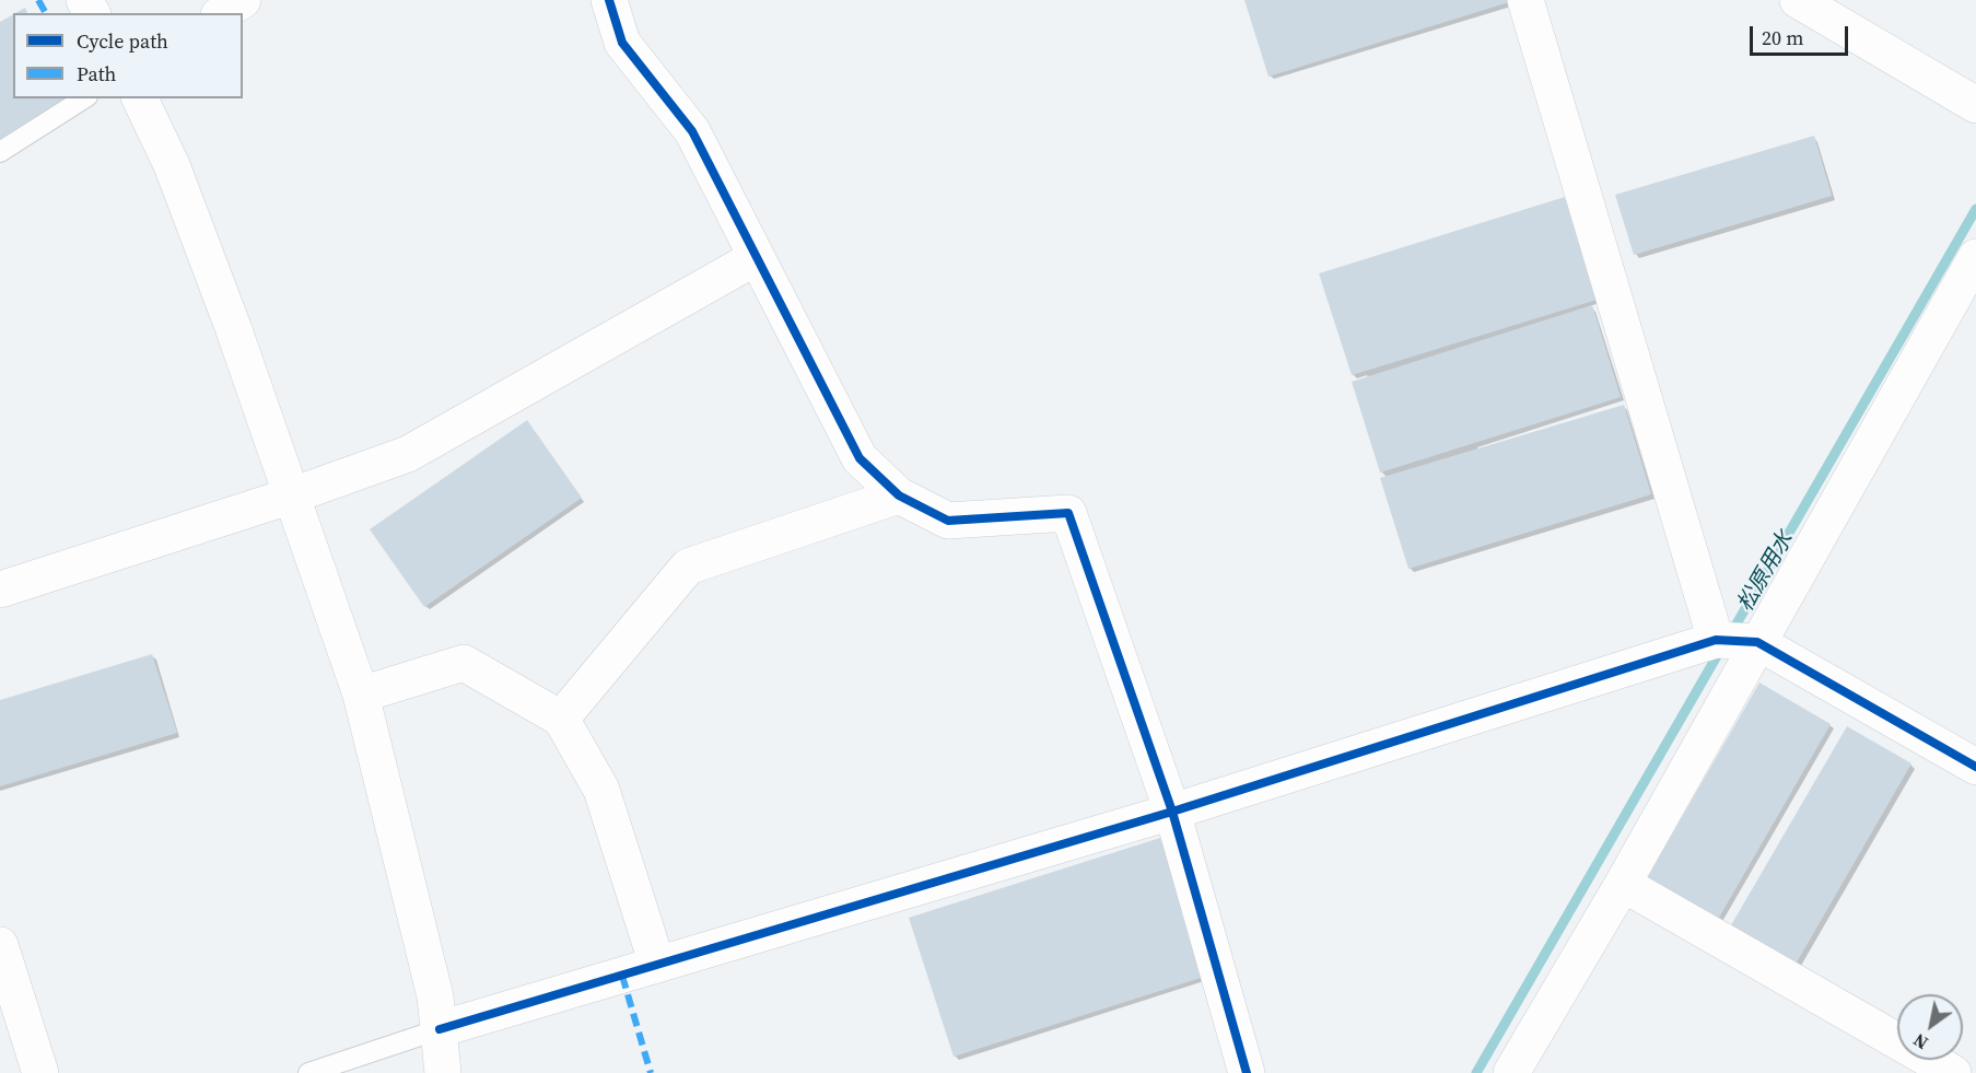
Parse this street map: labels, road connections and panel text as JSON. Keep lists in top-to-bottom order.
{
  "water": ["松原用水"],
  "legend": ["Cycle path", "Path"],
  "scale_bar": "20 m",
  "north": "bottom left"
}
